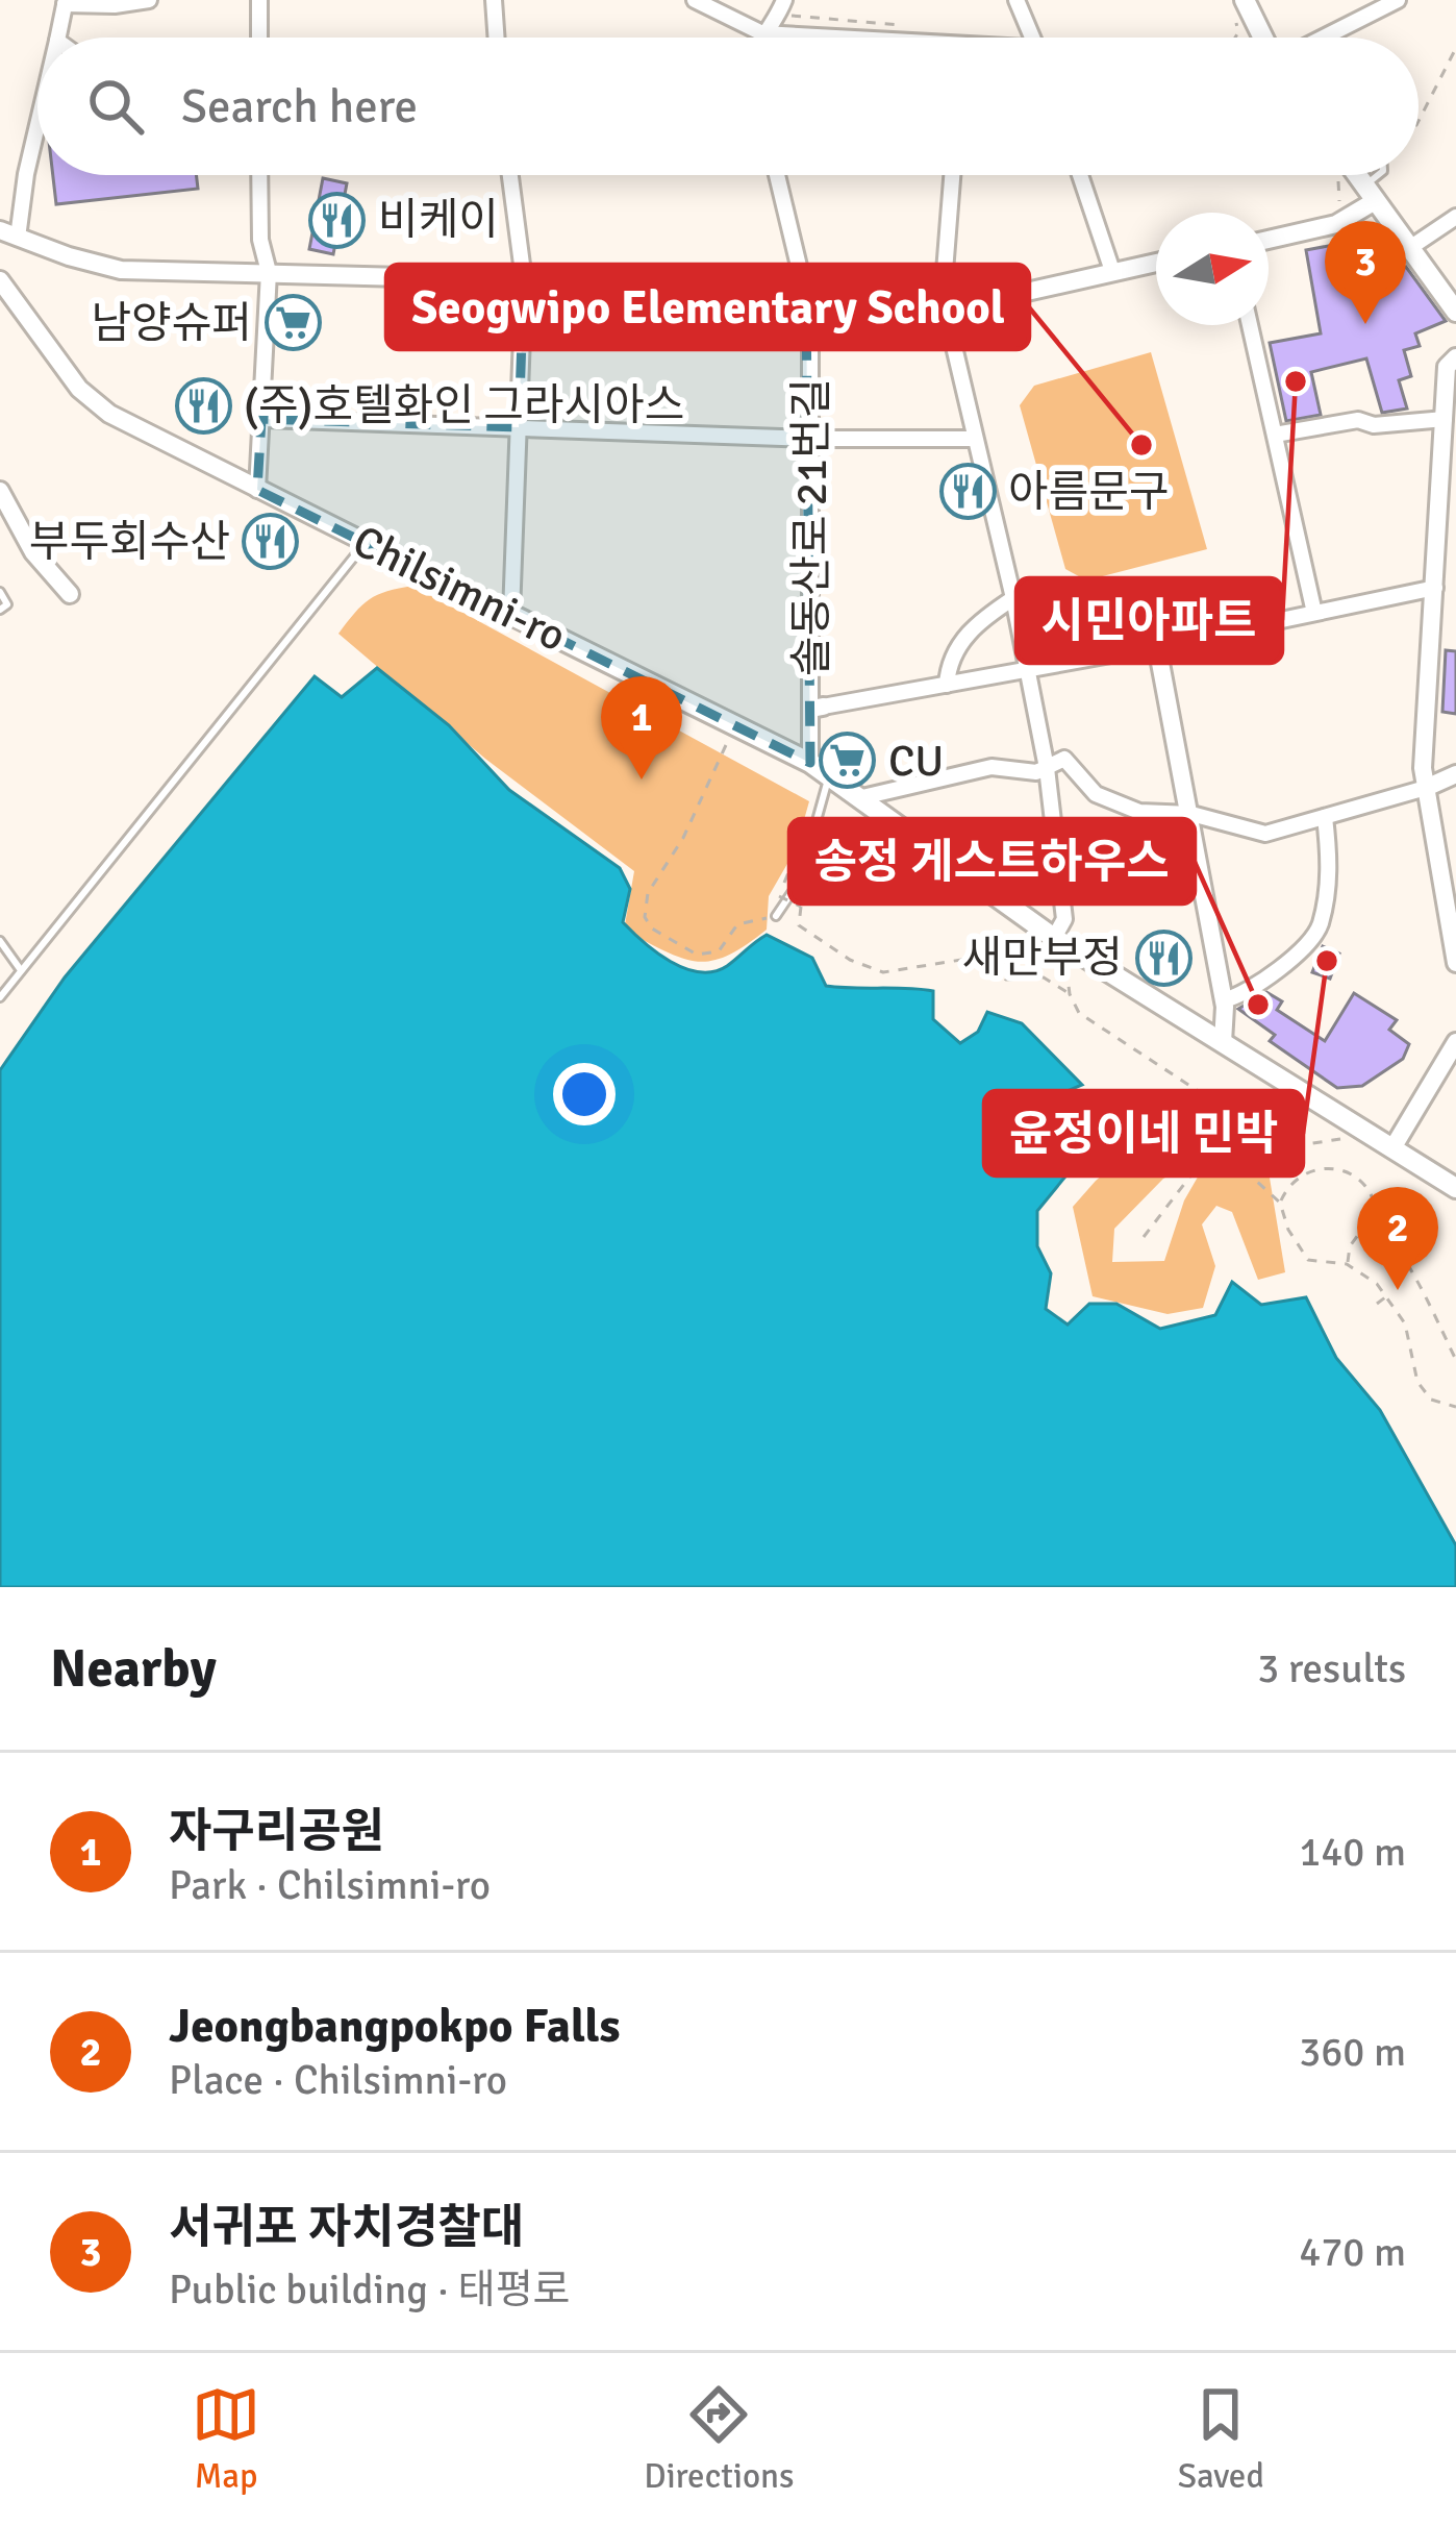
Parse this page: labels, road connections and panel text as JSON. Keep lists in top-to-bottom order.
{
  "streets": {
    "main road": ["Chilsimni-ro"],
    "street": ["솔동산로 21번길"]
  },
  "crossings": [
    ["솔동산로 21번길", "Chilsimni-ro"]
  ],
  "places": {
    "restaurant": [
      "비케이",
      "(주)호텔화인 그라시아스",
      "아름문구",
      "부두회수산",
      "새만부정"
    ],
    "supermarket": ["남양슈퍼", "CU"],
    "other": [
      "시민아파트",
      "Seogwipo Elementary School",
      "윤정이네 민박",
      "송정 게스트하우스"
    ]
  },
  "north": "right",
  "page": {
    "search": "Search here",
    "pins": ["3", "1", "2"],
    "heading": ["Nearby", "3 results"],
    "list": [
      {
        "mark": "1",
        "name": "자구리공원",
        "note": "Park · Chilsimni-ro",
        "value": "140 m"
      },
      {
        "mark": "2",
        "name": "Jeongbangpokpo Falls",
        "note": "Place · Chilsimni-ro",
        "value": "360 m"
      },
      {
        "mark": "3",
        "name": "서귀포 자치경찰대",
        "note": "Public building · 태평로",
        "value": "470 m"
      }
    ],
    "nav": ["Map", "Directions", "Saved"]
  }
}
